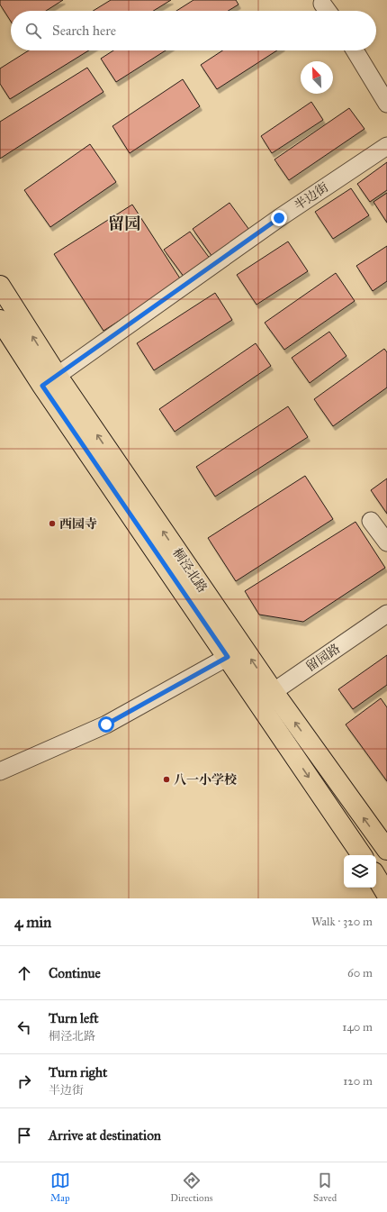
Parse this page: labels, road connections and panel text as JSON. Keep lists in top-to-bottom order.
{
  "streets": {
    "main road": ["桐泾北路"],
    "street": ["半边街", "留园路"]
  },
  "crossings": [
    ["半边街", "桐泾北路"],
    ["桐泾北路", "留园路"]
  ],
  "districts": ["留园"],
  "places": ["西园寺", "八一小学校"],
  "north": "top left",
  "page": {
    "search": "Search here",
    "heading": ["4 min", "Walk · 320 m"],
    "list": [
      ["Continue", "60 m"],
      ["Turn left", "桐泾北路", "140 m"],
      ["Turn right", "半边街", "120 m"],
      "Arrive at destination"
    ],
    "nav": ["Map", "Directions", "Saved"]
  }
}
